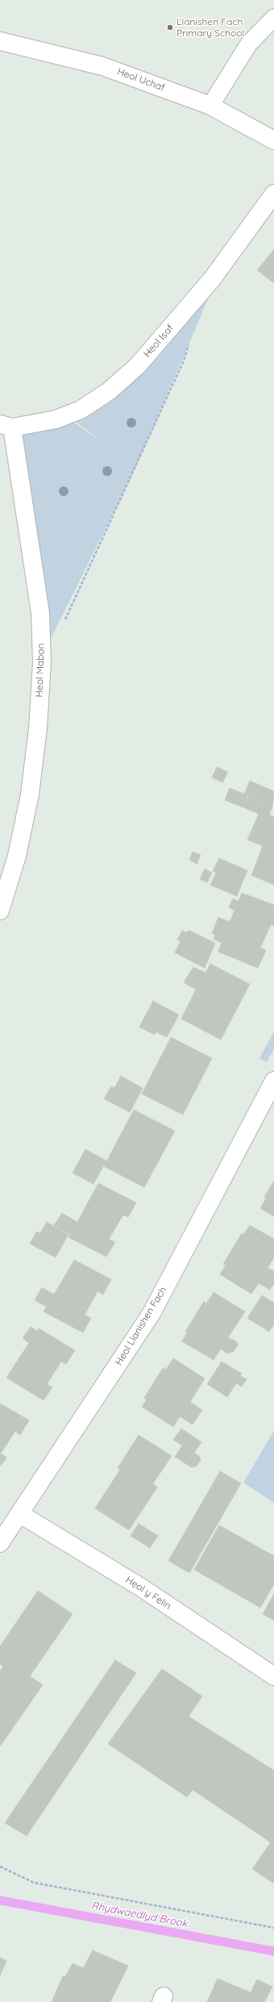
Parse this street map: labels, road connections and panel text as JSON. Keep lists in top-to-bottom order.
{
  "streets": {
    "street": [
      "Heol Uchaf",
      "Heol Isaf",
      "Heol Mabon",
      "Heol Llanishen Fach",
      "Heol y Felin"
    ]
  },
  "crossings": [
    ["Heol Isaf", "Heol Mabon"],
    ["Heol Llanishen Fach", "Heol y Felin"]
  ],
  "water": ["Rhydwaedlyd Brook"],
  "places": ["Llanishen Fach Primary School"]
}
